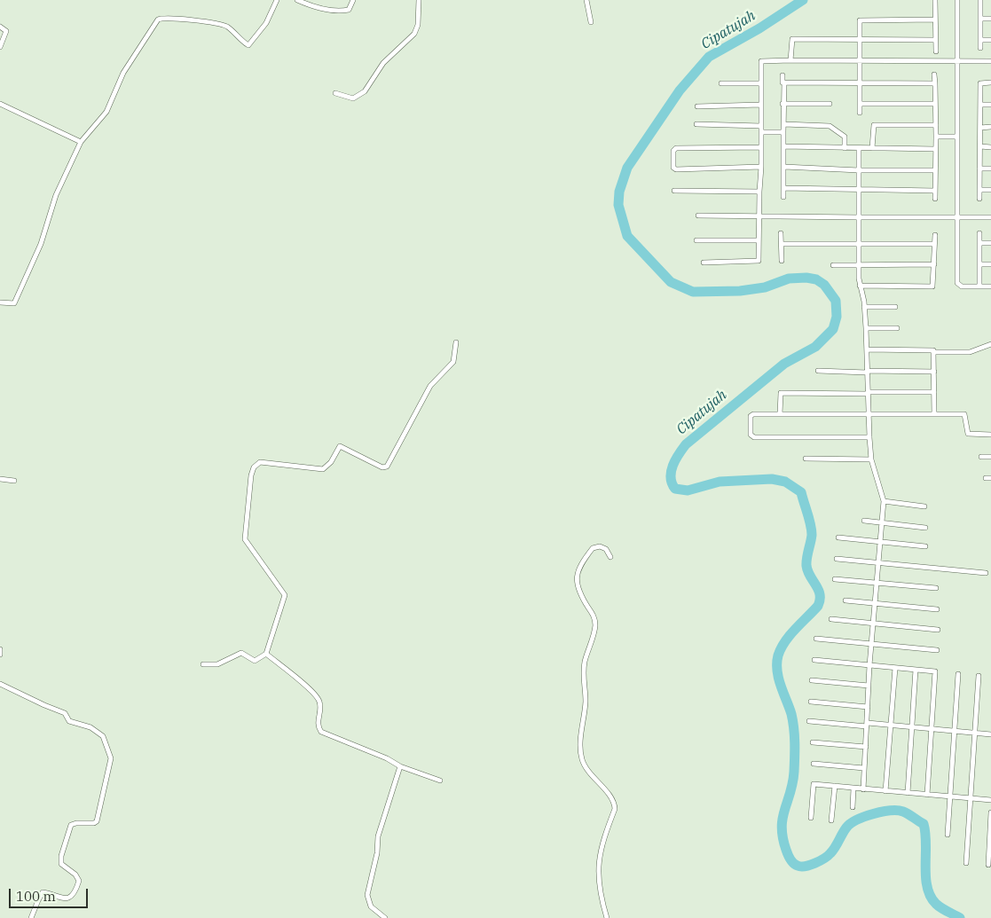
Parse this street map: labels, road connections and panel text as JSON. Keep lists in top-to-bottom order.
{
  "water": ["Cipatujah"],
  "scale_bar": "100 m"
}
